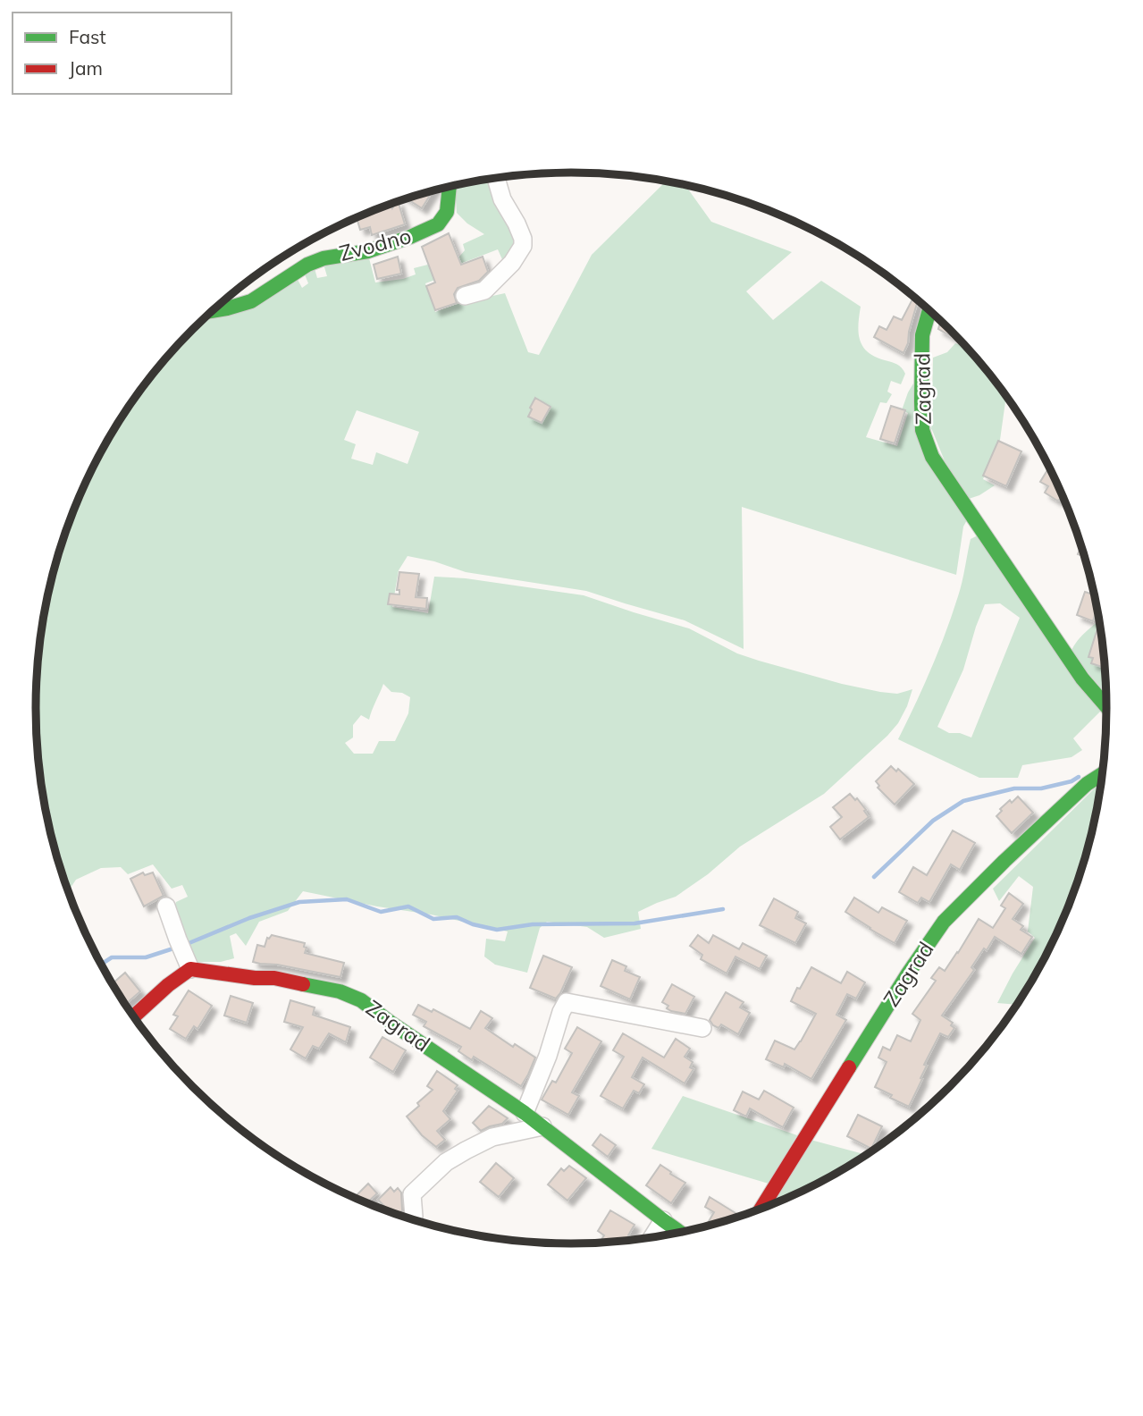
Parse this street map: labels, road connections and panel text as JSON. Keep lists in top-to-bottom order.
{
  "streets": {
    "street": ["Zvodno", "Zagrad"]
  },
  "legend": ["Fast", "Jam"]
}
